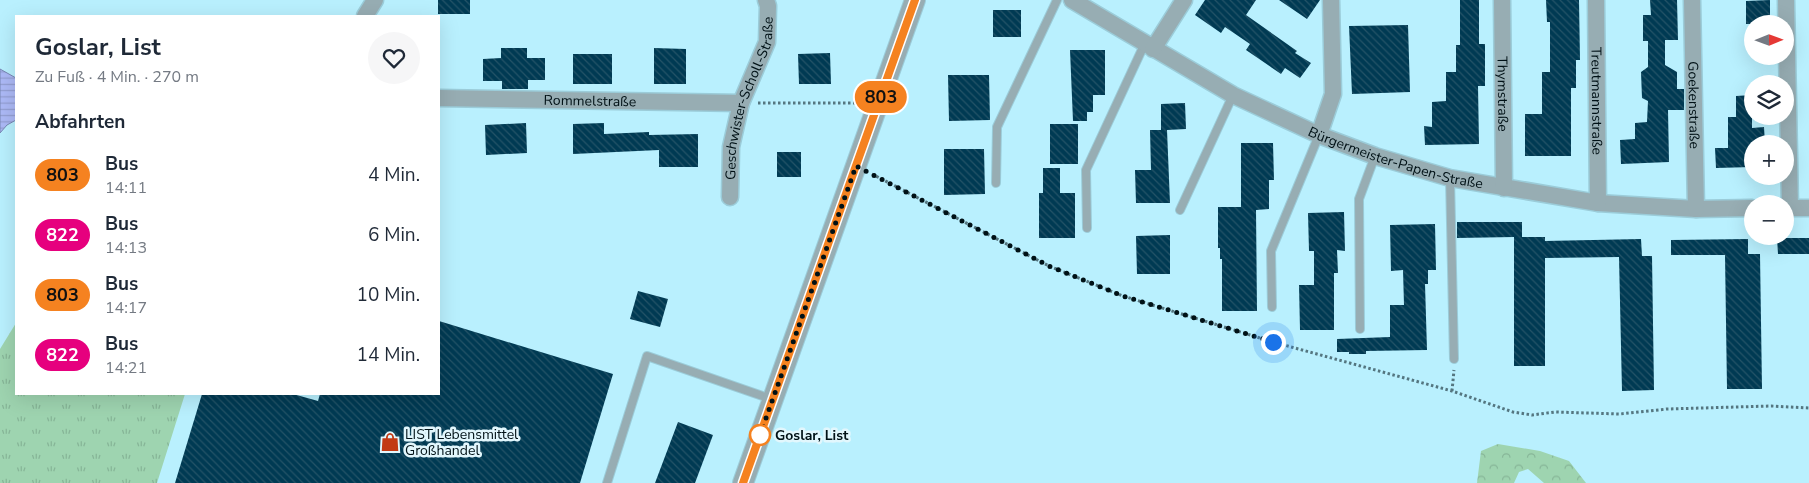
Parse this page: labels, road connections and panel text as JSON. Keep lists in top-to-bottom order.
{
  "streets": {
    "street": [
      "Thymstraße",
      "Geschwister-Scholl-Straße",
      "Rommelstraße",
      "Treutmannstraße",
      "Goekenstraße",
      "Bürgermeister-Papen-Straße"
    ]
  },
  "crossings": [
    ["Thymstraße", "Bürgermeister-Papen-Straße"],
    ["Geschwister-Scholl-Straße", "Rommelstraße"],
    ["Treutmannstraße", "Bürgermeister-Papen-Straße"],
    ["Goekenstraße", "Bürgermeister-Papen-Straße"]
  ],
  "places": {
    "other": ["Goslar, List"],
    "shop": ["LIST Lebensmittel Großhandel"]
  },
  "lines": ["bus line 803"],
  "north": "right",
  "page": {
    "on_map": "803",
    "map_buttons": ["+", "−"],
    "heading": [
      ["Goslar, List", "Zu Fuß · 4 Min. · 270 m"],
      "Abfahrten"
    ],
    "list": [
      {
        "mark": "803",
        "name": "Bus",
        "note": "14:11",
        "value": "4 Min."
      },
      {
        "mark": "822",
        "name": "Bus",
        "note": "14:13",
        "value": "6 Min."
      },
      {
        "mark": "803",
        "name": "Bus",
        "note": "14:17",
        "value": "10 Min."
      },
      {
        "mark": "822",
        "name": "Bus",
        "note": "14:21",
        "value": "14 Min."
      }
    ]
  }
}
